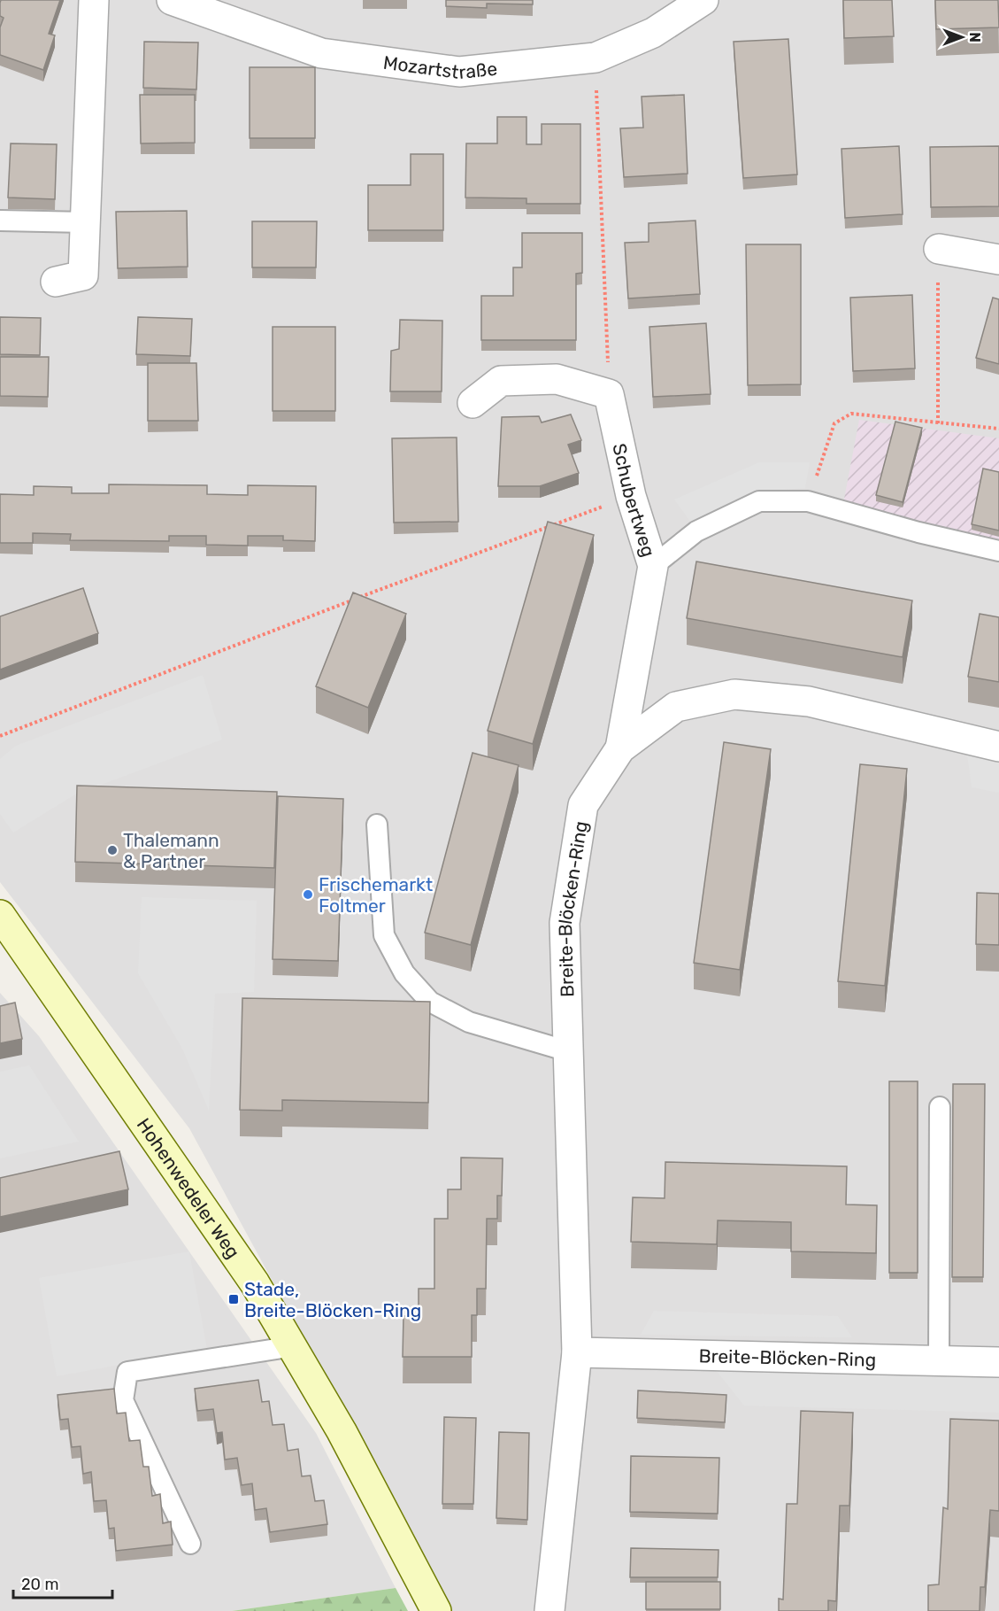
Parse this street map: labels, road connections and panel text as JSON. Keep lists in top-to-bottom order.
{
  "streets": {
    "street": [
      "Mozartstraße",
      "Schubertweg",
      "Breite-Blöcken-Ring",
      "Hohenwedeler Weg"
    ]
  },
  "crossings": [
    ["Schubertweg", "Breite-Blöcken-Ring"]
  ],
  "places": {
    "other": ["Thalemann & Partner", "Frischemarkt Foltmer"],
    "transit": ["Stade, Breite-Blöcken-Ring"]
  },
  "scale_bar": "20 m",
  "north": "right"
}
